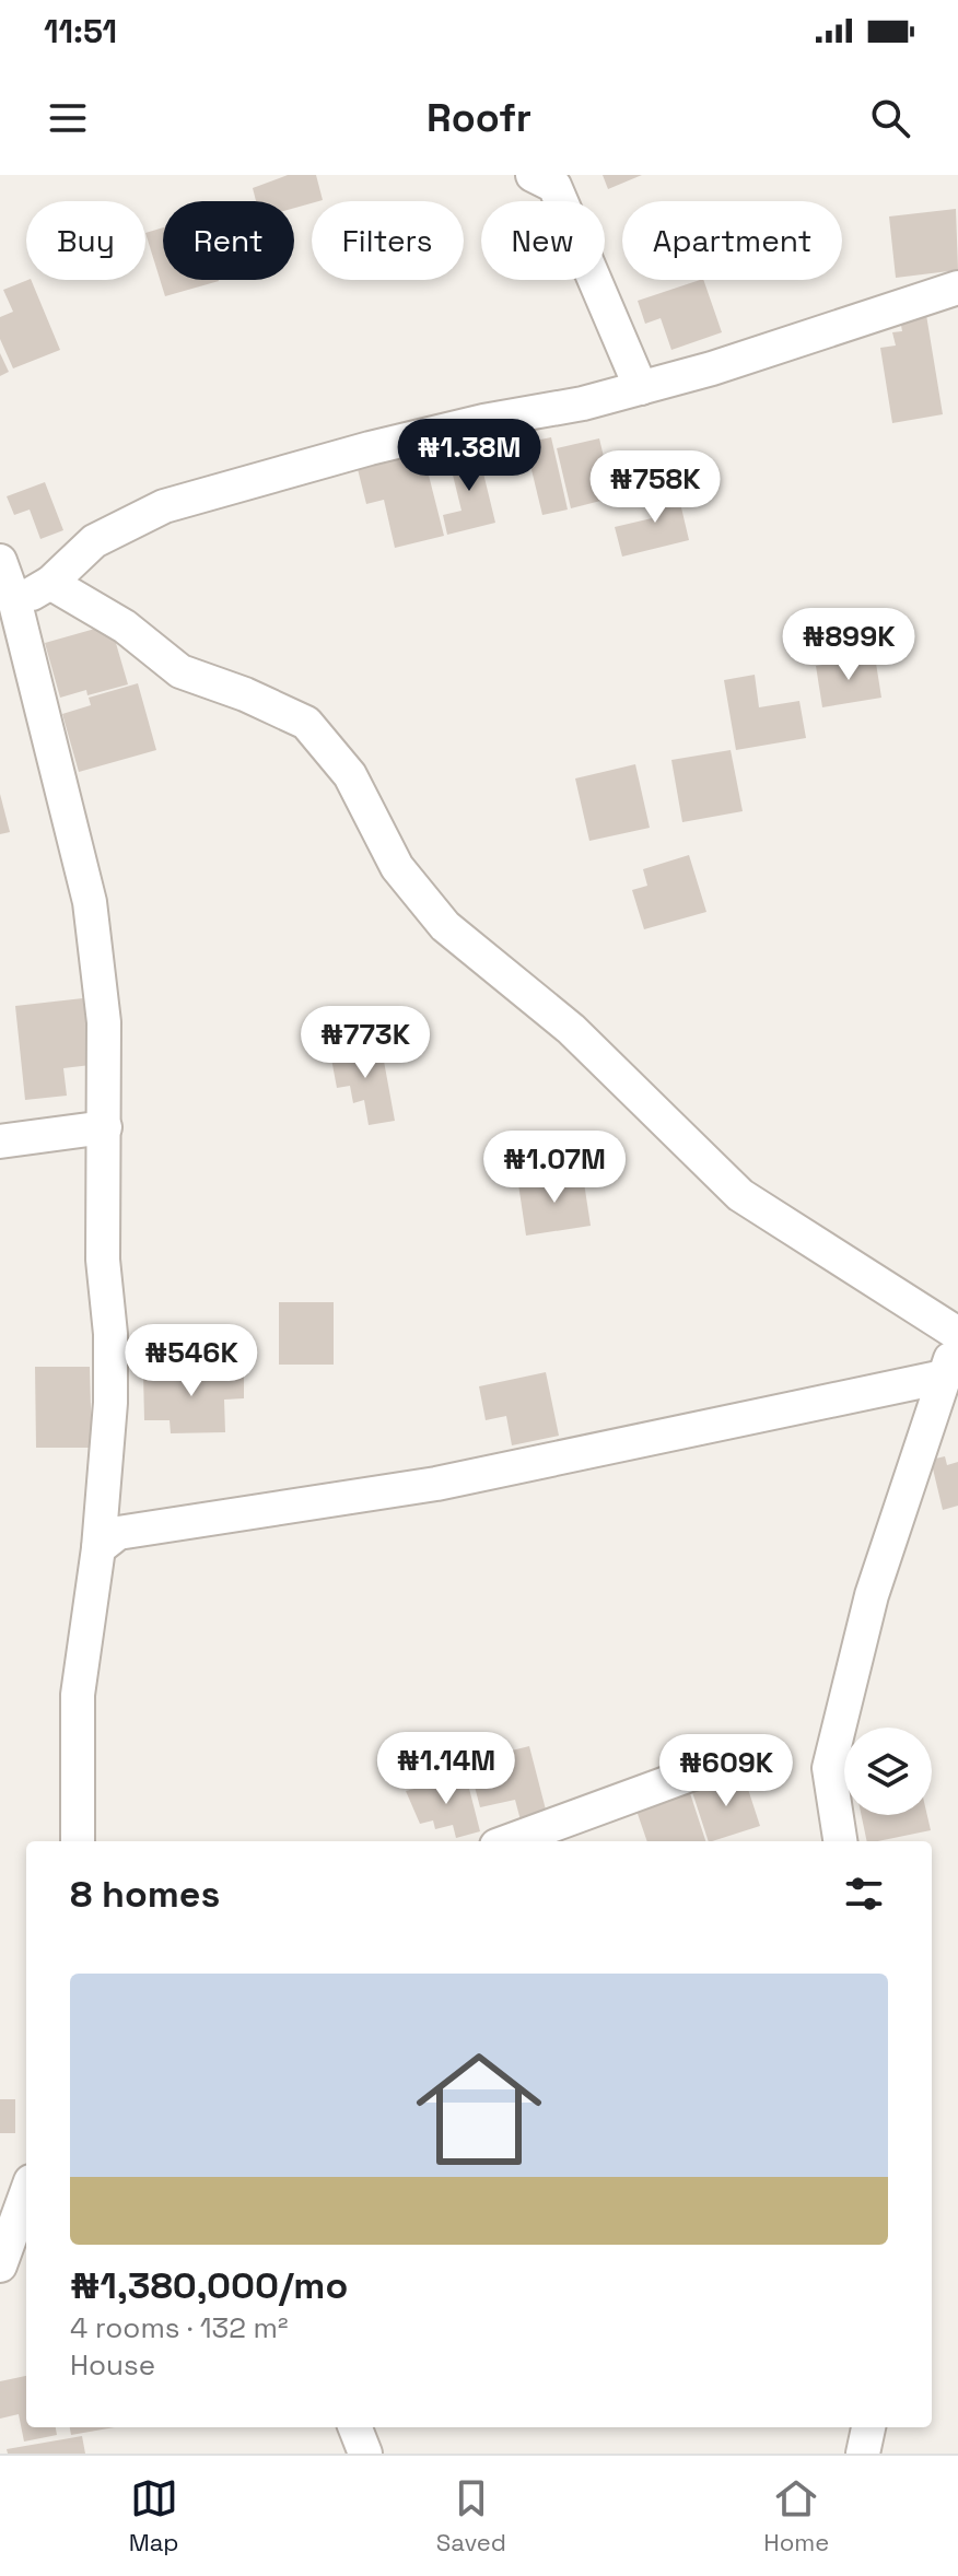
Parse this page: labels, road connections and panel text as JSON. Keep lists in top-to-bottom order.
{
  "page": {
    "status": "11:51",
    "header": "Roofr",
    "chip": [
      "Buy",
      "Rent",
      "Filters",
      "New",
      "Apartment"
    ],
    "price": [
      "₦1.38M",
      "₦758K",
      "₦899K",
      "₦773K",
      "₦1.07M",
      "₦546K",
      "₦1.14M",
      "₦609K"
    ],
    "heading": "8 homes",
    "list": [
      {
        "name": "₦1,380,000/mo",
        "note": "4 rooms · 132 m² · House"
      }
    ],
    "tabs": ["Map", "Saved", "Home"]
  }
}
